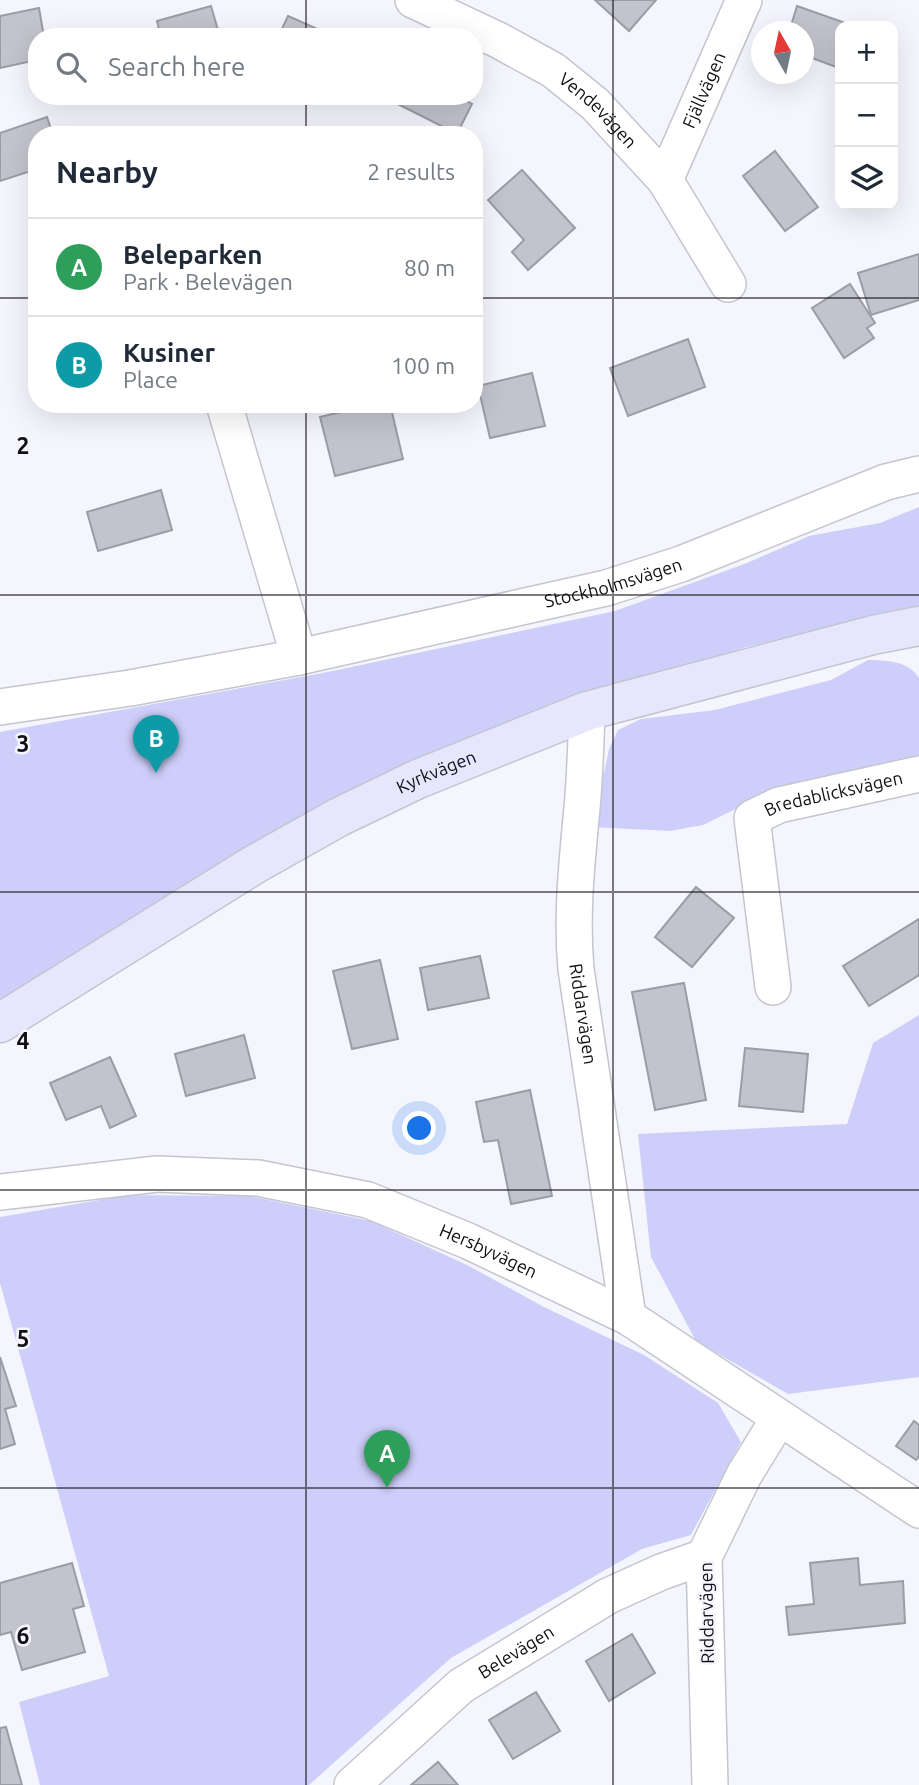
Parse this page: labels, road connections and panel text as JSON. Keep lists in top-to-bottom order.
{
  "streets": {
    "street": [
      "Fjällvägen",
      "Vendevägen",
      "Stockholmsvägen",
      "Kyrkvägen",
      "Bredablicksvägen",
      "Riddarvägen",
      "Hersbyvägen",
      "Belevägen"
    ]
  },
  "crossings": [
    ["Fjällvägen", "Vendevägen"],
    ["Kyrkvägen", "Riddarvägen"],
    ["Riddarvägen", "Hersbyvägen"],
    ["Riddarvägen", "Belevägen"]
  ],
  "north": "top",
  "page": {
    "map_buttons": ["+", "−"],
    "search": "Search here",
    "heading": ["Nearby", "2 results"],
    "list": [
      {
        "mark": "A",
        "name": "Beleparken",
        "note": "Park · Belevägen",
        "value": "80 m"
      },
      {
        "mark": "B",
        "name": "Kusiner",
        "note": "Place",
        "value": "100 m"
      }
    ],
    "pins": ["B", "A"]
  },
  "grid": {
    "rows": [
      "2",
      "3",
      "4",
      "5",
      "6"
    ]
  }
}
